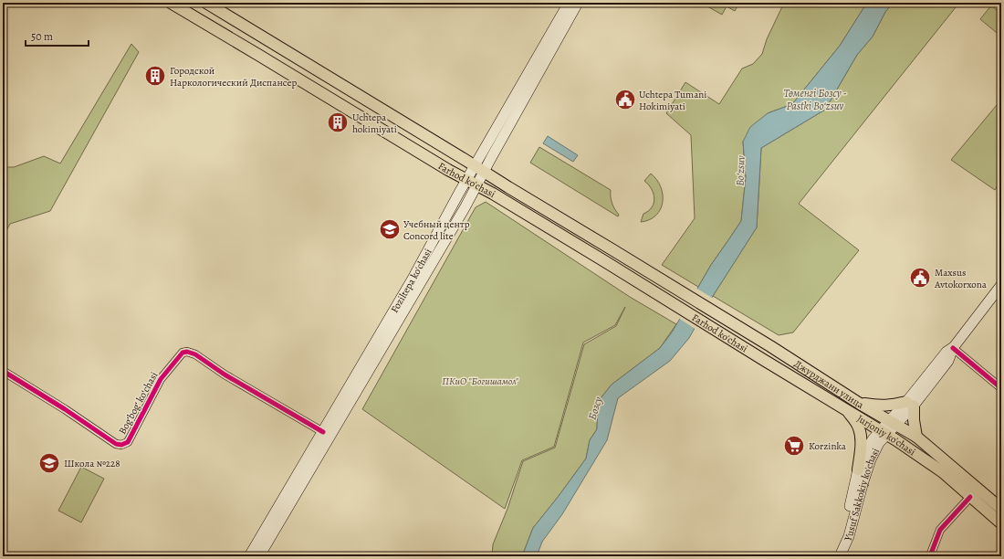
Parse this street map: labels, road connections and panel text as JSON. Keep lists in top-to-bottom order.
{
  "streets": {
    "main road": [
      "Farhod ko'chasi",
      "Foziltepa ko'chasi",
      "Джурджани улица",
      "Jurjoniy ko'chasi",
      "Yusuf Sakkokiy ko'chasi"
    ],
    "street": ["Bogʻbogʻ koʻchasi"]
  },
  "crossings": [
    ["Farhod ko'chasi", "Foziltepa ko'chasi"],
    ["Farhod ko'chasi", "Джурджани улица"],
    ["Farhod ko'chasi", "Jurjoniy ko'chasi"],
    ["Foziltepa ko'chasi", "Bogʻbogʻ koʻchasi"],
    ["Джурджани улица", "Jurjoniy ko'chasi"],
    ["Джурджани улица", "Yusuf Sakkokiy ko'chasi"],
    ["Jurjoniy ko'chasi", "Yusuf Sakkokiy ko'chasi"]
  ],
  "water": ["Төменгі Бозсу - Pastki Boʻzsuv", "Boʻzsuv", "Бозсу"],
  "parks": ["ПКиО \"Богишамол\""],
  "places": {
    "building": ["Городской Наркологический Диспансер", "Uchtepa hokimiyati"],
    "public building": ["Uchtepa Tumani Hokimiyati", "Maxsus Avtokorxona"],
    "school or university": ["Учебный центр Concord lite", "Школа №228"],
    "supermarket": ["Korzinka"]
  },
  "scale_bar": "50 m"
}
